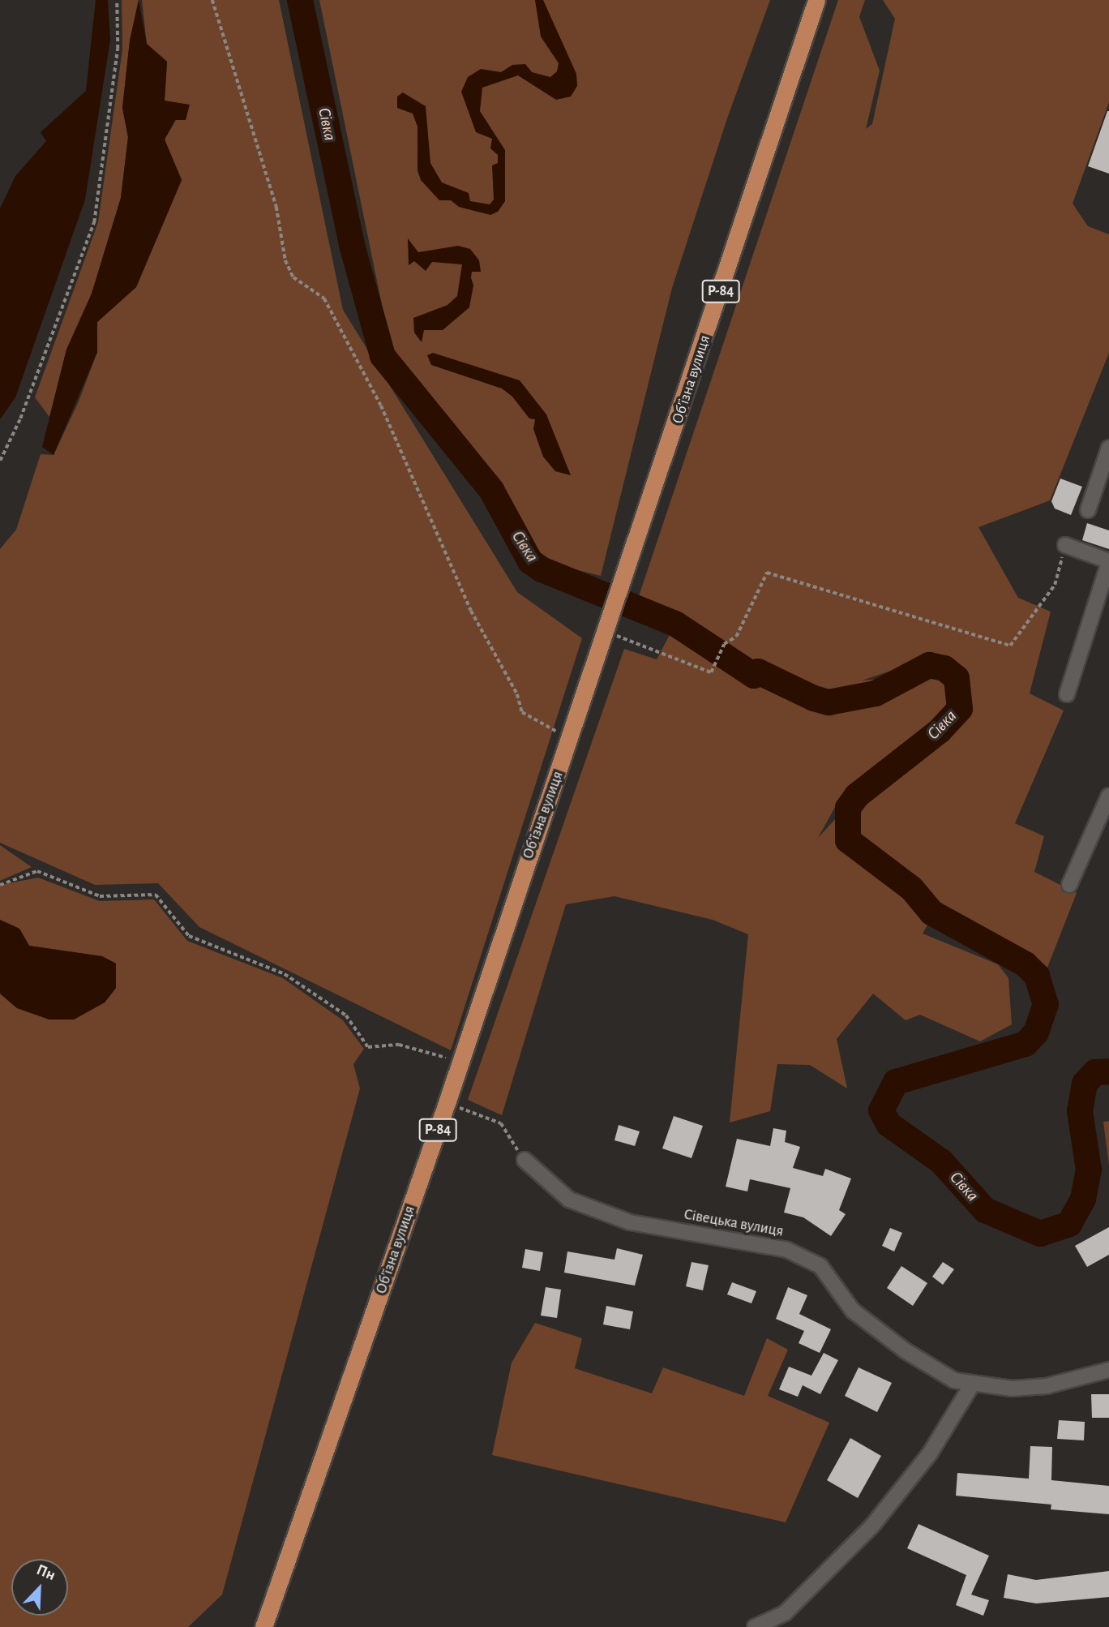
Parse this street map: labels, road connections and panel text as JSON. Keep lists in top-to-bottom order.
{
  "streets": {
    "main road": ["Р-84", "Обʼїзна вулиця"],
    "street": ["Сівецька вулиця"]
  },
  "water": ["Сівка"],
  "north": "top right"
}
